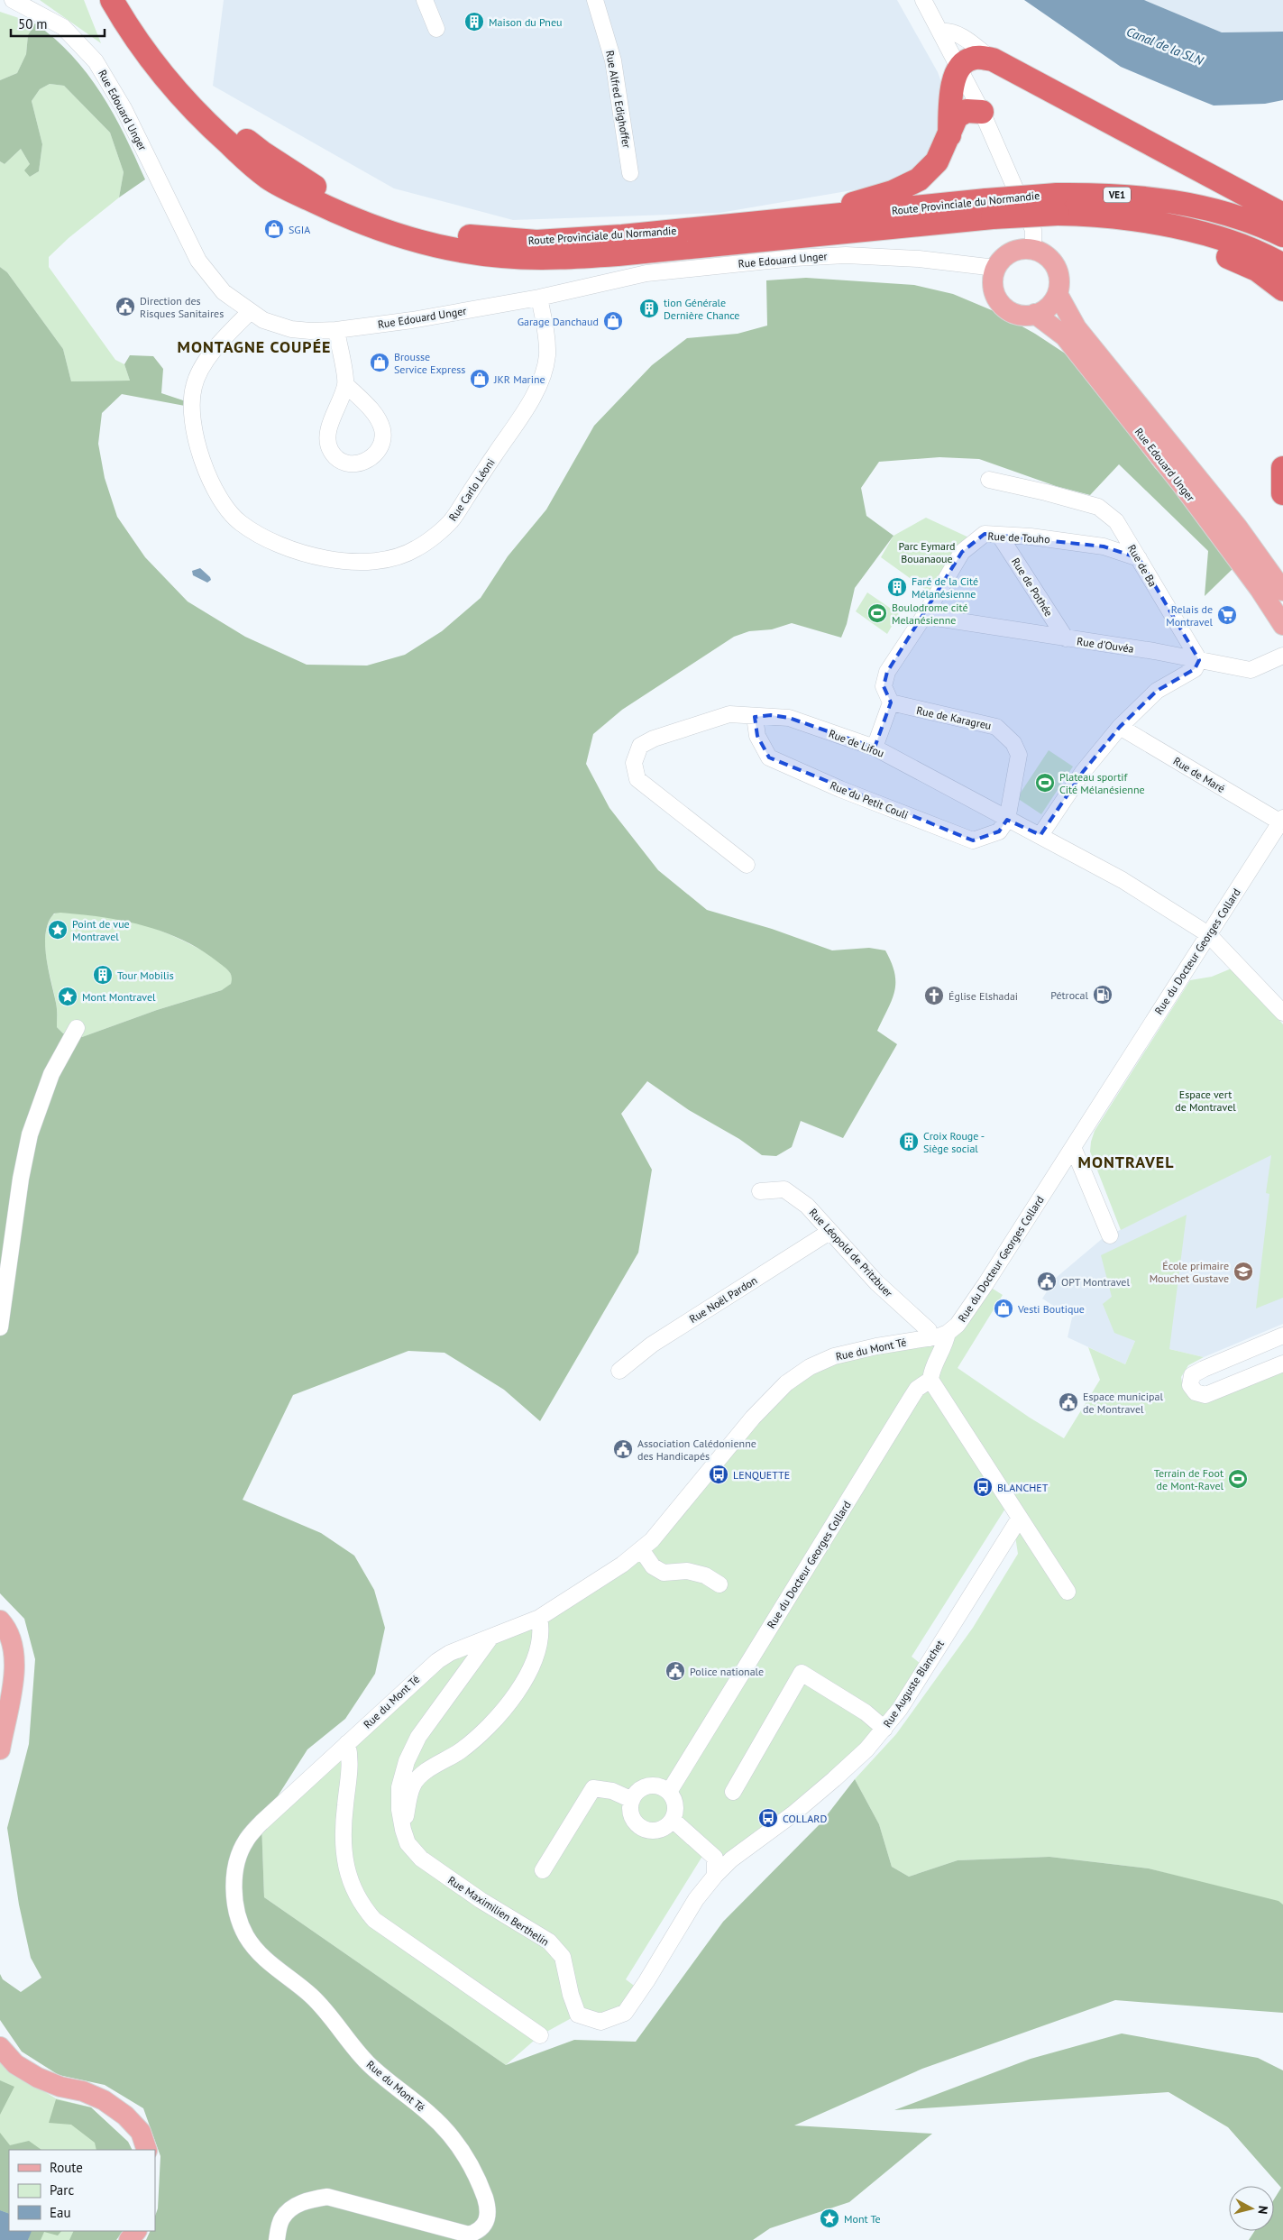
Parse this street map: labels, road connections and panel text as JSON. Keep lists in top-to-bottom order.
{
  "streets": {
    "highway": ["VE1", "Route Provinciale du Normandie"],
    "main road": ["Rue Edouard Unger"],
    "street": [
      "Rue Alfred Edighoffer",
      "Rue Carlo Léoni",
      "Rue de Touho",
      "Rue de Ba",
      "Rue de Pothée",
      "Rue d'Ouvéa",
      "Rue de Karagreu",
      "Rue de Lifou",
      "Rue de Maré",
      "Rue du Petit Couli",
      "Rue du Docteur Georges Collard",
      "Rue Léopold de Pritzbuer",
      "Rue Noël Pardon",
      "Rue du Mont Té",
      "Rue Auguste Blanchet",
      "Rue Maximilien Berthelin"
    ]
  },
  "crossings": [
    ["Rue Edouard Unger", "Rue Carlo Léoni"],
    ["VE1", "Route Provinciale du Normandie"],
    ["Rue de Touho", "Rue de Ba"],
    ["Rue de Touho", "Rue de Pothée"],
    ["Rue de Touho", "Rue d'Ouvéa"],
    ["Rue de Touho", "Rue de Karagreu"],
    ["Rue de Ba", "Rue d'Ouvéa"],
    ["Rue de Pothée", "Rue d'Ouvéa"],
    ["Rue de Karagreu", "Rue de Lifou"],
    ["Rue de Karagreu", "Rue du Petit Couli"],
    ["Rue de Lifou", "Rue du Petit Couli"],
    ["Rue de Lifou", "Rue du Docteur Georges Collard"],
    ["Rue de Maré", "Rue du Docteur Georges Collard"],
    ["Rue du Docteur Georges Collard", "Rue du Mont Té"],
    ["Rue Léopold de Pritzbuer", "Rue Noël Pardon"],
    ["Rue Léopold de Pritzbuer", "Rue du Mont Té"],
    ["Rue du Mont Té", "Rue Maximilien Berthelin"],
    ["Rue Auguste Blanchet", "Rue Maximilien Berthelin"]
  ],
  "districts": ["MONTAGNE COUPÉE", "MONTRAVEL"],
  "water": ["Canal de la SLN"],
  "parks": ["Parc Eymard Bouanaoue", "Espace vert de Montravel"],
  "places": {
    "building": [
      "Maison du Pneu",
      "tion Générale Dernière Chance",
      "Faré de la Cité Mélanésienne",
      "Tour Mobilis",
      "Croix Rouge - Siège social"
    ],
    "shop": [
      "SGIA",
      "Garage Danchaud",
      "Brousse Service Express",
      "JKR Marine",
      "Vesti Boutique"
    ],
    "public building": [
      "Direction des Risques Sanitaires",
      "OPT Montravel",
      "Espace municipal de Montravel",
      "Association Calédonienne des Handicapés",
      "Police nationale"
    ],
    "sports": ["Boulodrome cité Melanésienne", "Plateau sportif Cité Mélanésienne", "Terrain de Foot de Mont-Ravel"],
    "supermarket": ["Relais de Montravel"],
    "place": ["Point de vue Montravel", "Mont Montravel", "Mont Te"],
    "fuel station": ["Pétrocal"],
    "church": ["Église Elshadai"],
    "school or university": ["École primaire Mouchet Gustave"],
    "bus stop": ["LENQUETTE", "BLANCHET", "COLLARD"]
  },
  "legend": ["Route", "Parc", "Eau"],
  "scale_bar": "50 m",
  "north": "right"
}
